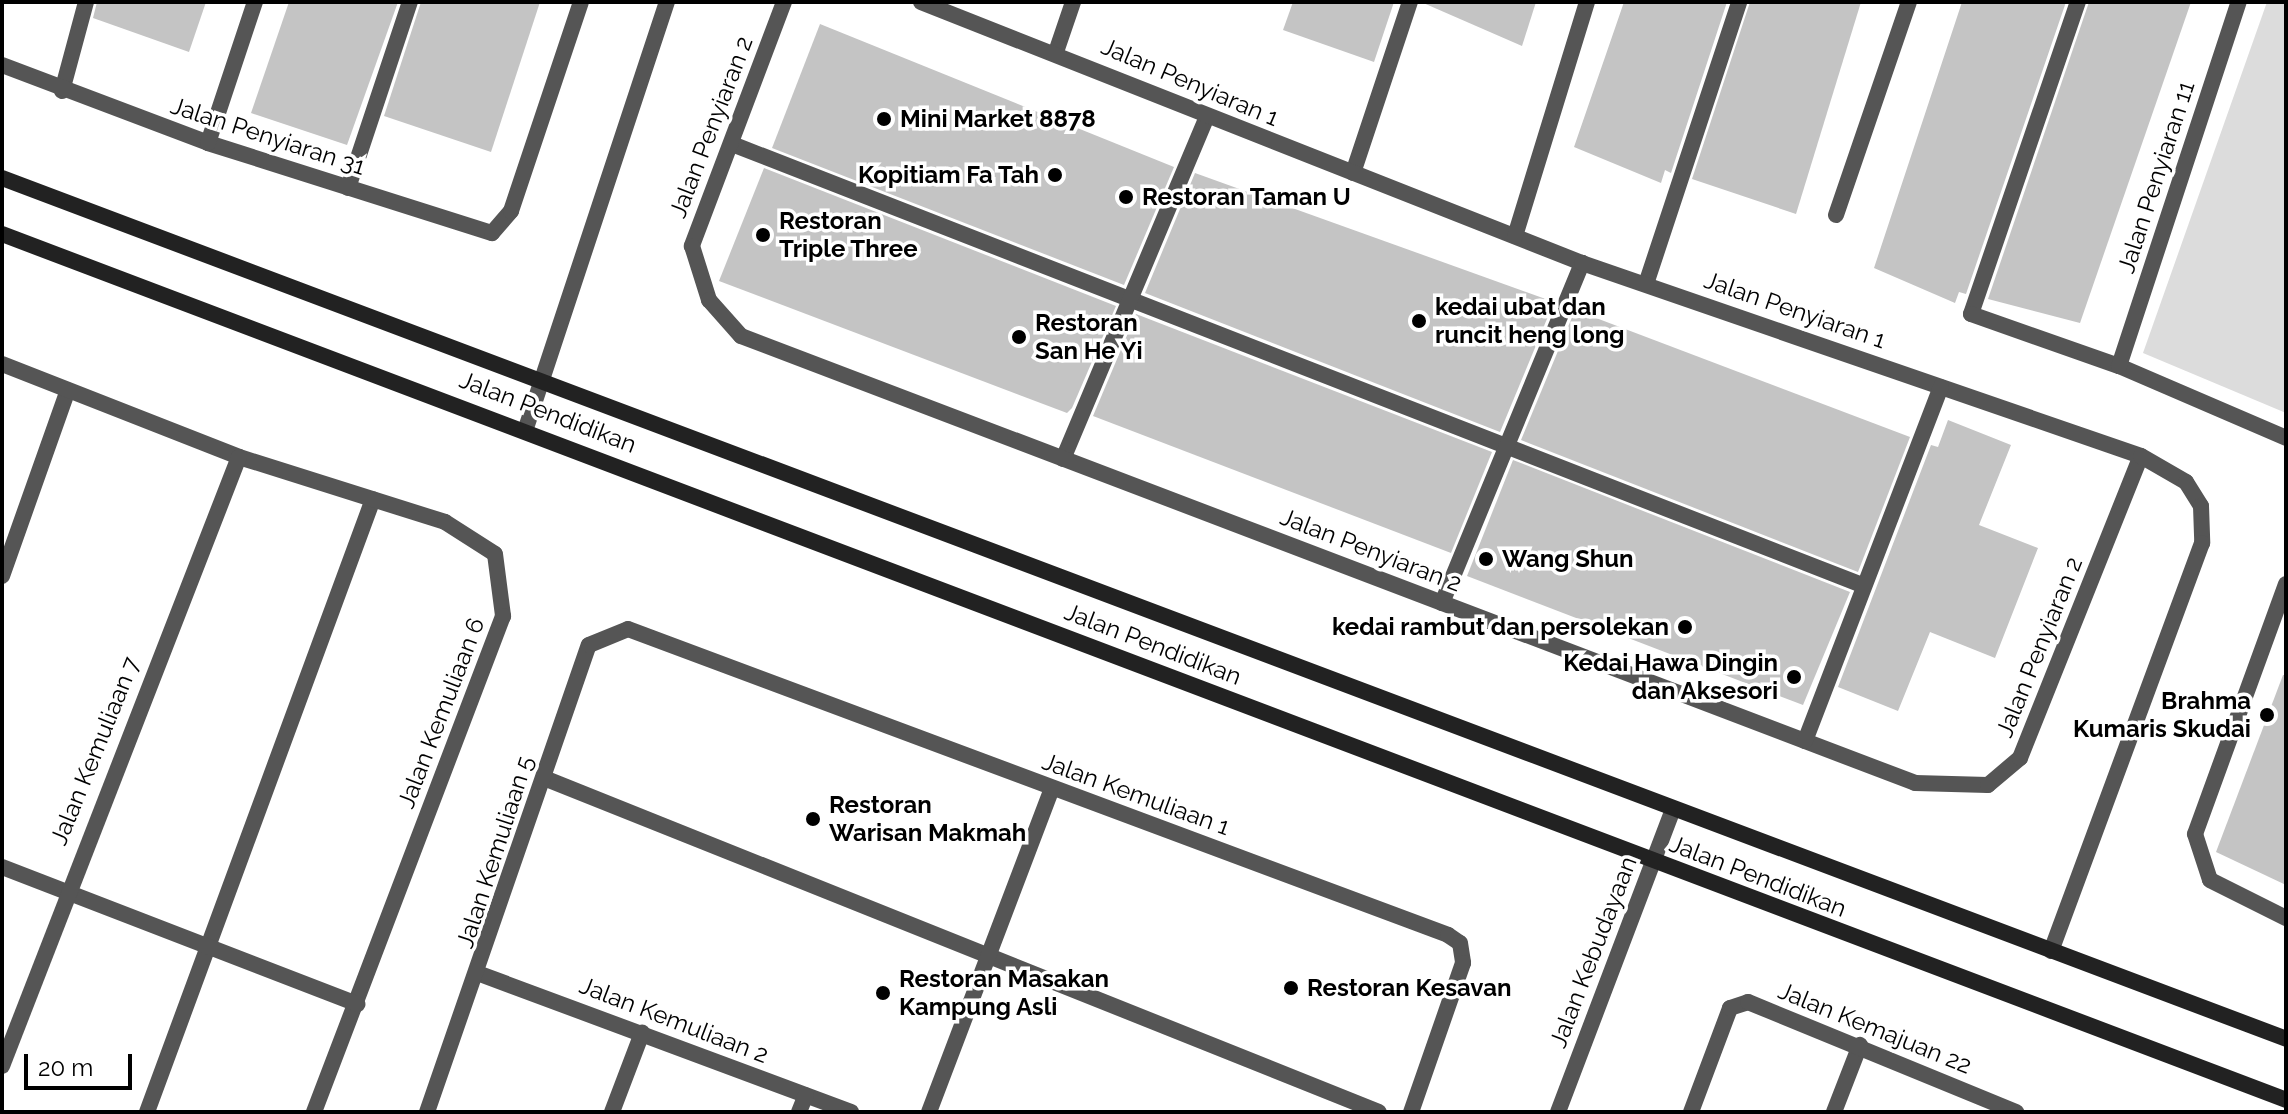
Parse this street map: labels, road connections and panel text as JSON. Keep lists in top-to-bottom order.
{
  "streets": {
    "main road": ["Jalan Pendidikan"],
    "street": [
      "Jalan Penyiaran 1",
      "Jalan Penyiaran 2",
      "Jalan Penyiaran 31",
      "Jalan Penyiaran 11",
      "Jalan Kemuliaan 6",
      "Jalan Kemuliaan 7",
      "Jalan Kemuliaan 1",
      "Jalan Kemuliaan 5",
      "Jalan Kebudayaan",
      "Jalan Kemuliaan 2",
      "Jalan Kemajuan 22"
    ]
  },
  "crossings": [
    ["Jalan Penyiaran 1", "Jalan Penyiaran 2"],
    ["Jalan Penyiaran 1", "Jalan Pendidikan"],
    ["Jalan Pendidikan", "Jalan Kebudayaan"],
    ["Jalan Kemuliaan 6", "Jalan Kemuliaan 7"],
    ["Jalan Kemuliaan 1", "Jalan Kemuliaan 5"],
    ["Jalan Kemuliaan 5", "Jalan Kemuliaan 2"]
  ],
  "places": [
    "Mini Market 8878",
    "Kopitiam Fa Tah",
    "Restoran Taman U",
    "Restoran Triple Three",
    "kedai ubat dan runcit heng long",
    "Restoran San He Yi",
    "Wang Shun",
    "kedai rambut dan persolekan",
    "Kedai Hawa Dingin dan Aksesori",
    "Brahma Kumaris Skudai",
    "Restoran Warisan Makmah",
    "Restoran Kesavan",
    "Restoran Masakan Kampung Asli"
  ],
  "scale_bar": "20 m"
}
